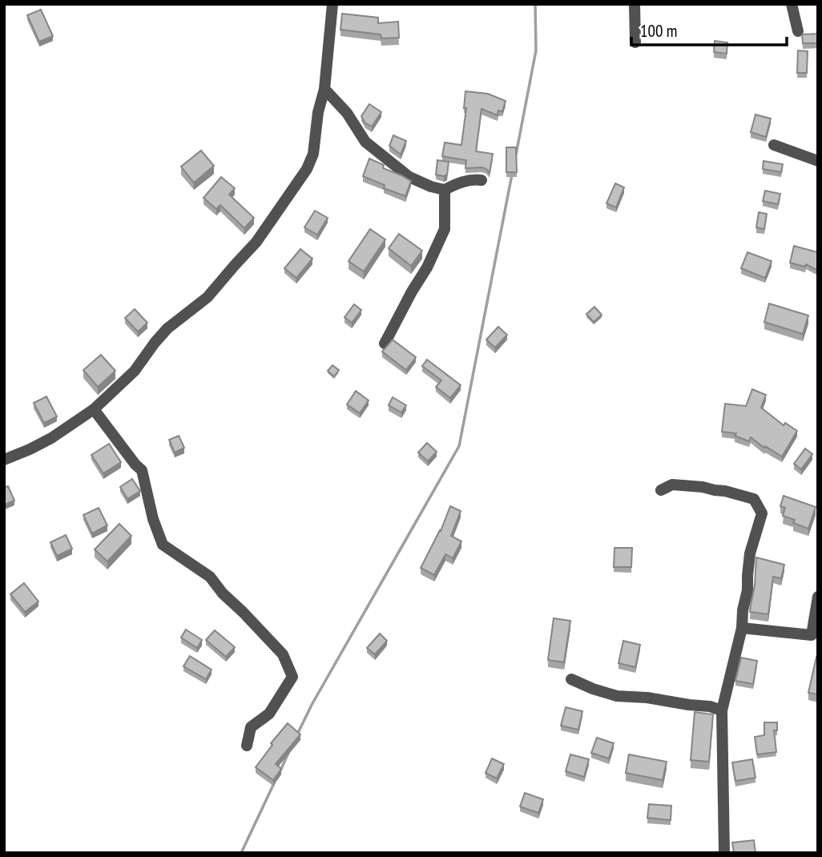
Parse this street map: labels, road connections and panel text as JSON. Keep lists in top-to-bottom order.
{
  "scale_bar": "100 m"
}
